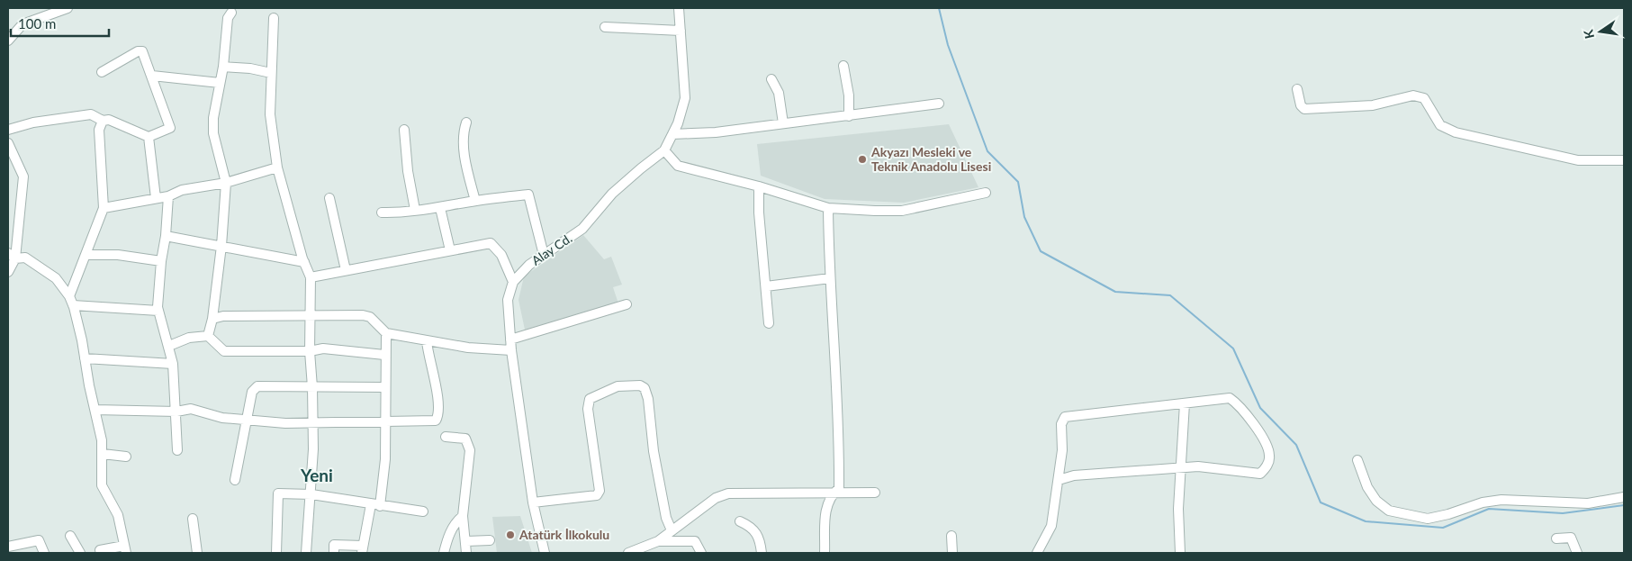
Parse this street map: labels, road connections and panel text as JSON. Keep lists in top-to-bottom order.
{
  "streets": {
    "street": ["Alay Cd."]
  },
  "districts": ["Yeni"],
  "places": ["Akyazı Mesleki ve Teknik Anadolu Lisesi", "Atatürk İlkokulu"],
  "scale_bar": "100 m",
  "north": "left"
}
